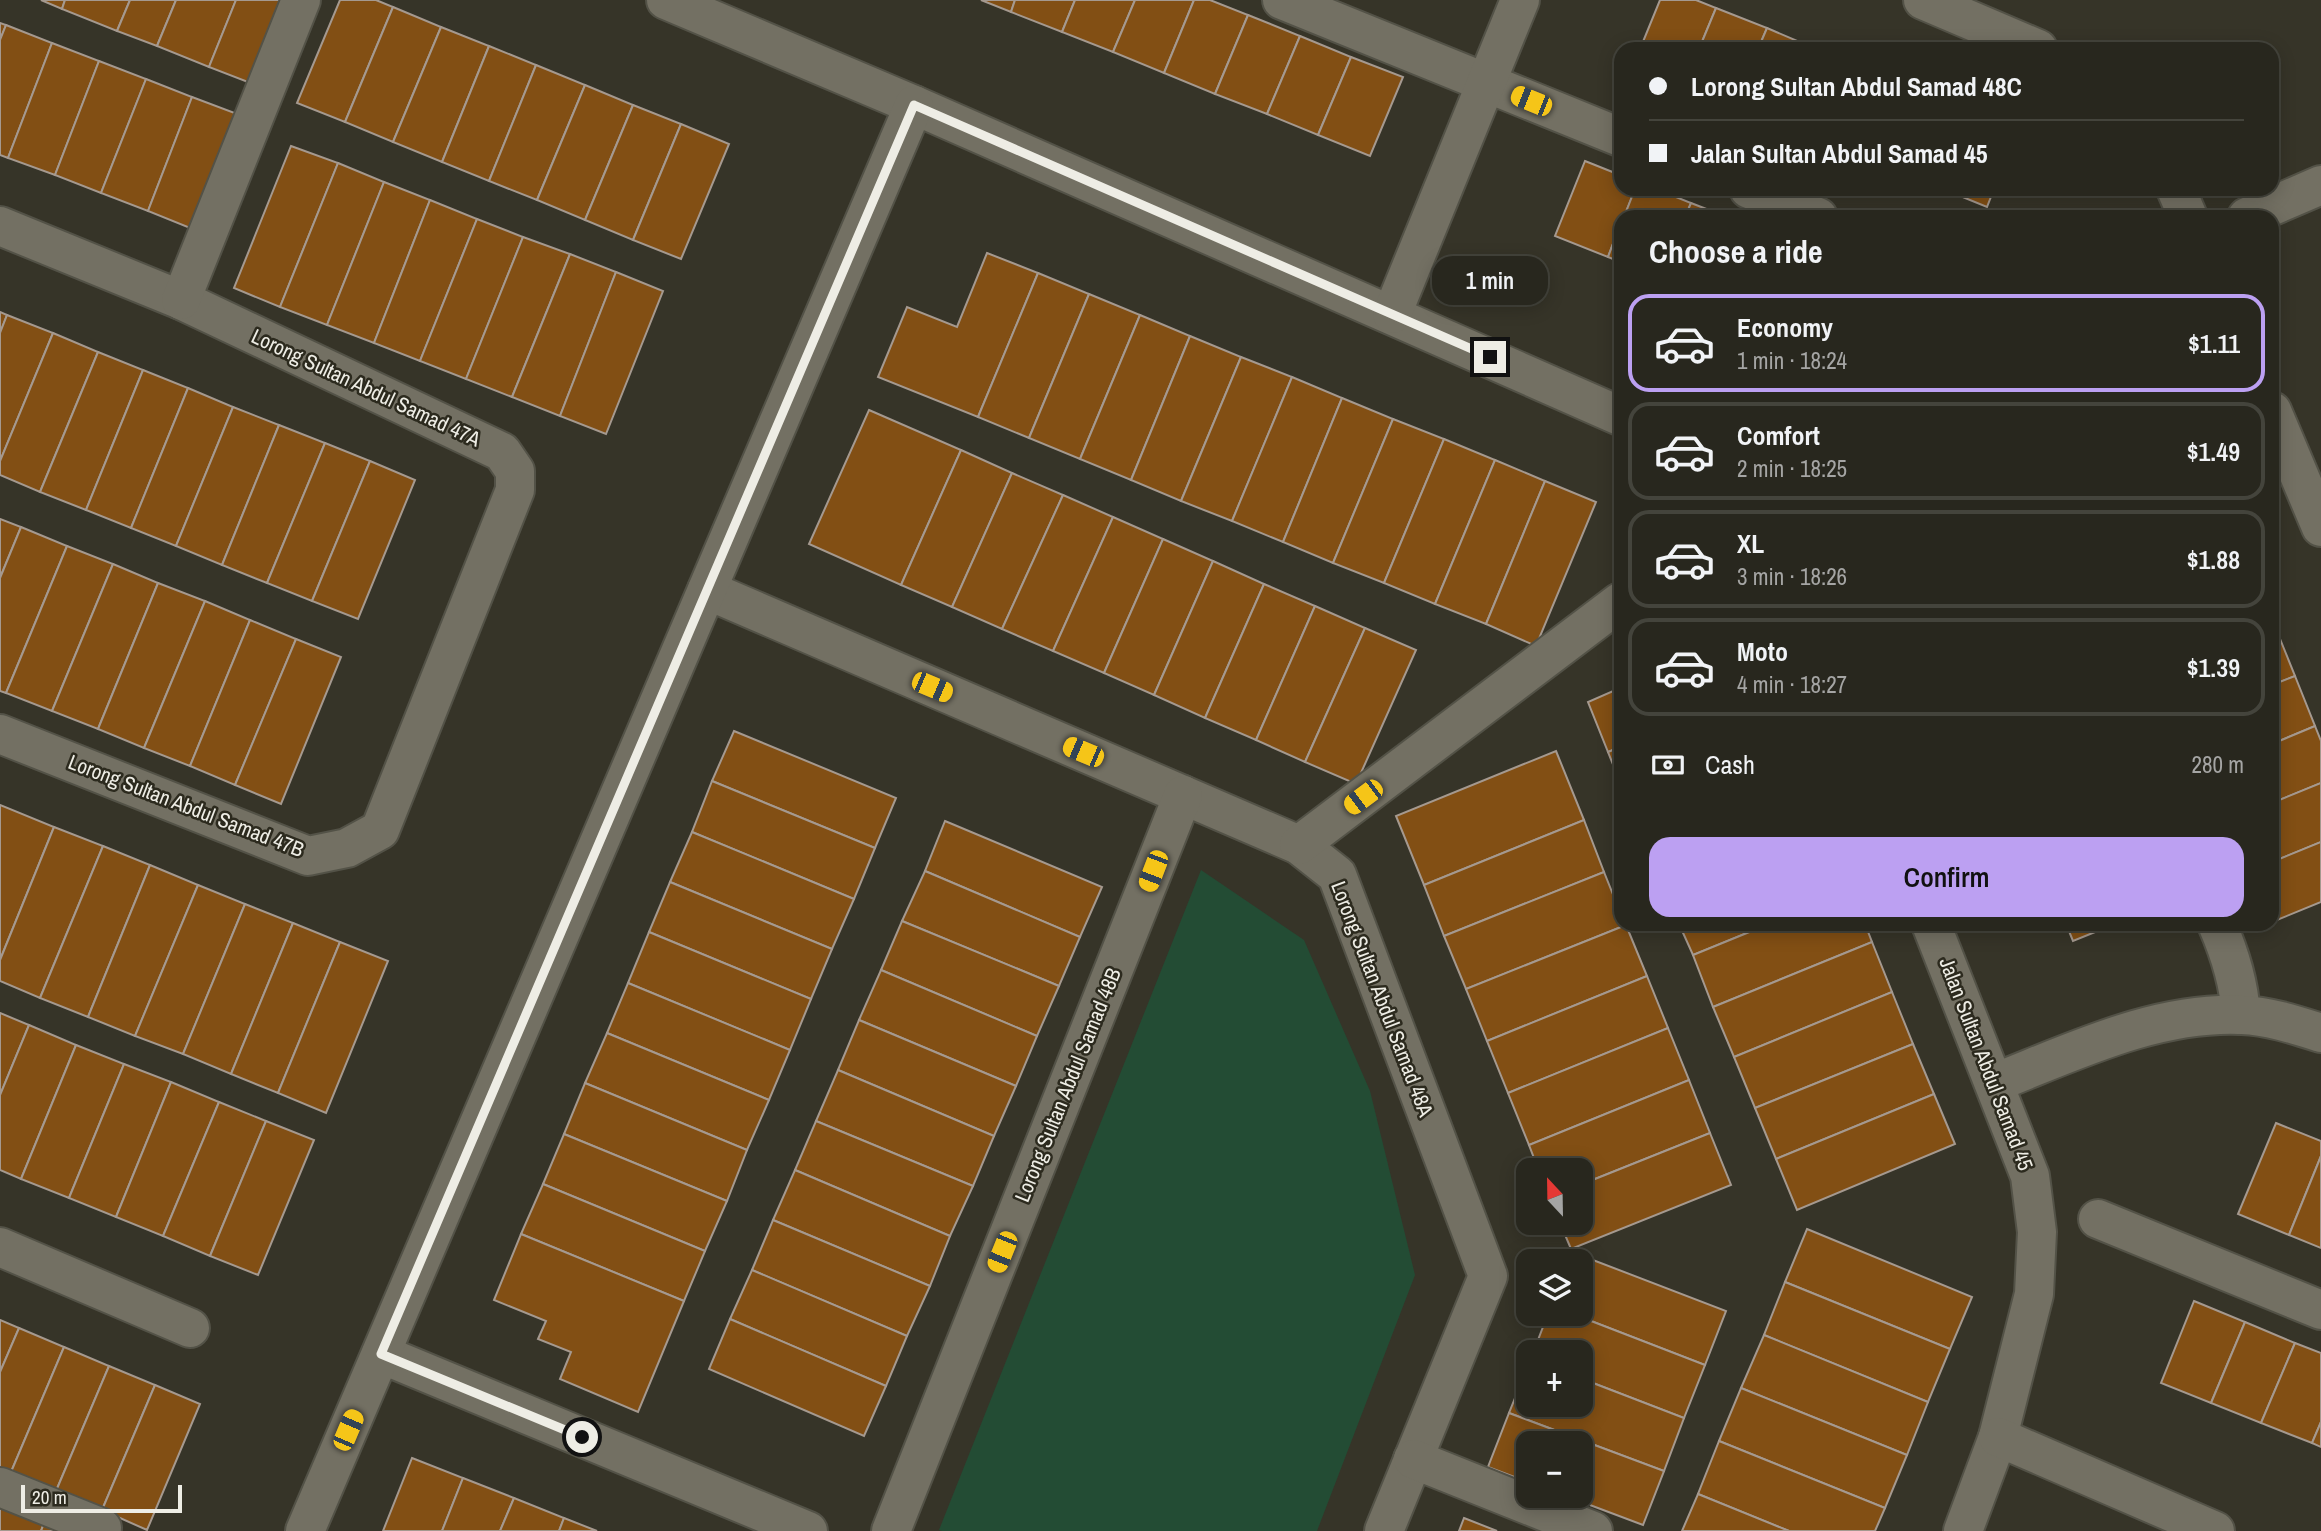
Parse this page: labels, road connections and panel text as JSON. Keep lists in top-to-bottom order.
{
  "streets": {
    "street": [
      "Lorong Sultan Abdul Samad 47A",
      "Lorong Sultan Abdul Samad 47B",
      "Lorong Sultan Abdul Samad 48A",
      "Jalan Sultan Abdul Samad 45",
      "Lorong Sultan Abdul Samad 48B"
    ]
  },
  "crossings": [
    ["Lorong Sultan Abdul Samad 47A", "Lorong Sultan Abdul Samad 47B"],
    ["Lorong Sultan Abdul Samad 48A", "Lorong Sultan Abdul Samad 48B"]
  ],
  "scale_bar": "20 m",
  "north": "top",
  "page": {
    "banner": ["Lorong Sultan Abdul Samad 48C", "Jalan Sultan Abdul Samad 45"],
    "heading": "Choose a ride",
    "bubble": "1 min",
    "list": [
      {
        "name": "Economy",
        "note": "1 min · 18:24",
        "value": "$1.11"
      },
      {
        "name": "Comfort",
        "note": "2 min · 18:25",
        "value": "$1.49"
      },
      {
        "name": "XL",
        "note": "3 min · 18:26",
        "value": "$1.88"
      },
      {
        "name": "Moto",
        "note": "4 min · 18:27",
        "value": "$1.39"
      }
    ],
    "pay": ["Cash", "280 m"],
    "buttons": "Confirm",
    "map_buttons": ["+", "−"],
    "scale": "20 m"
  }
}
